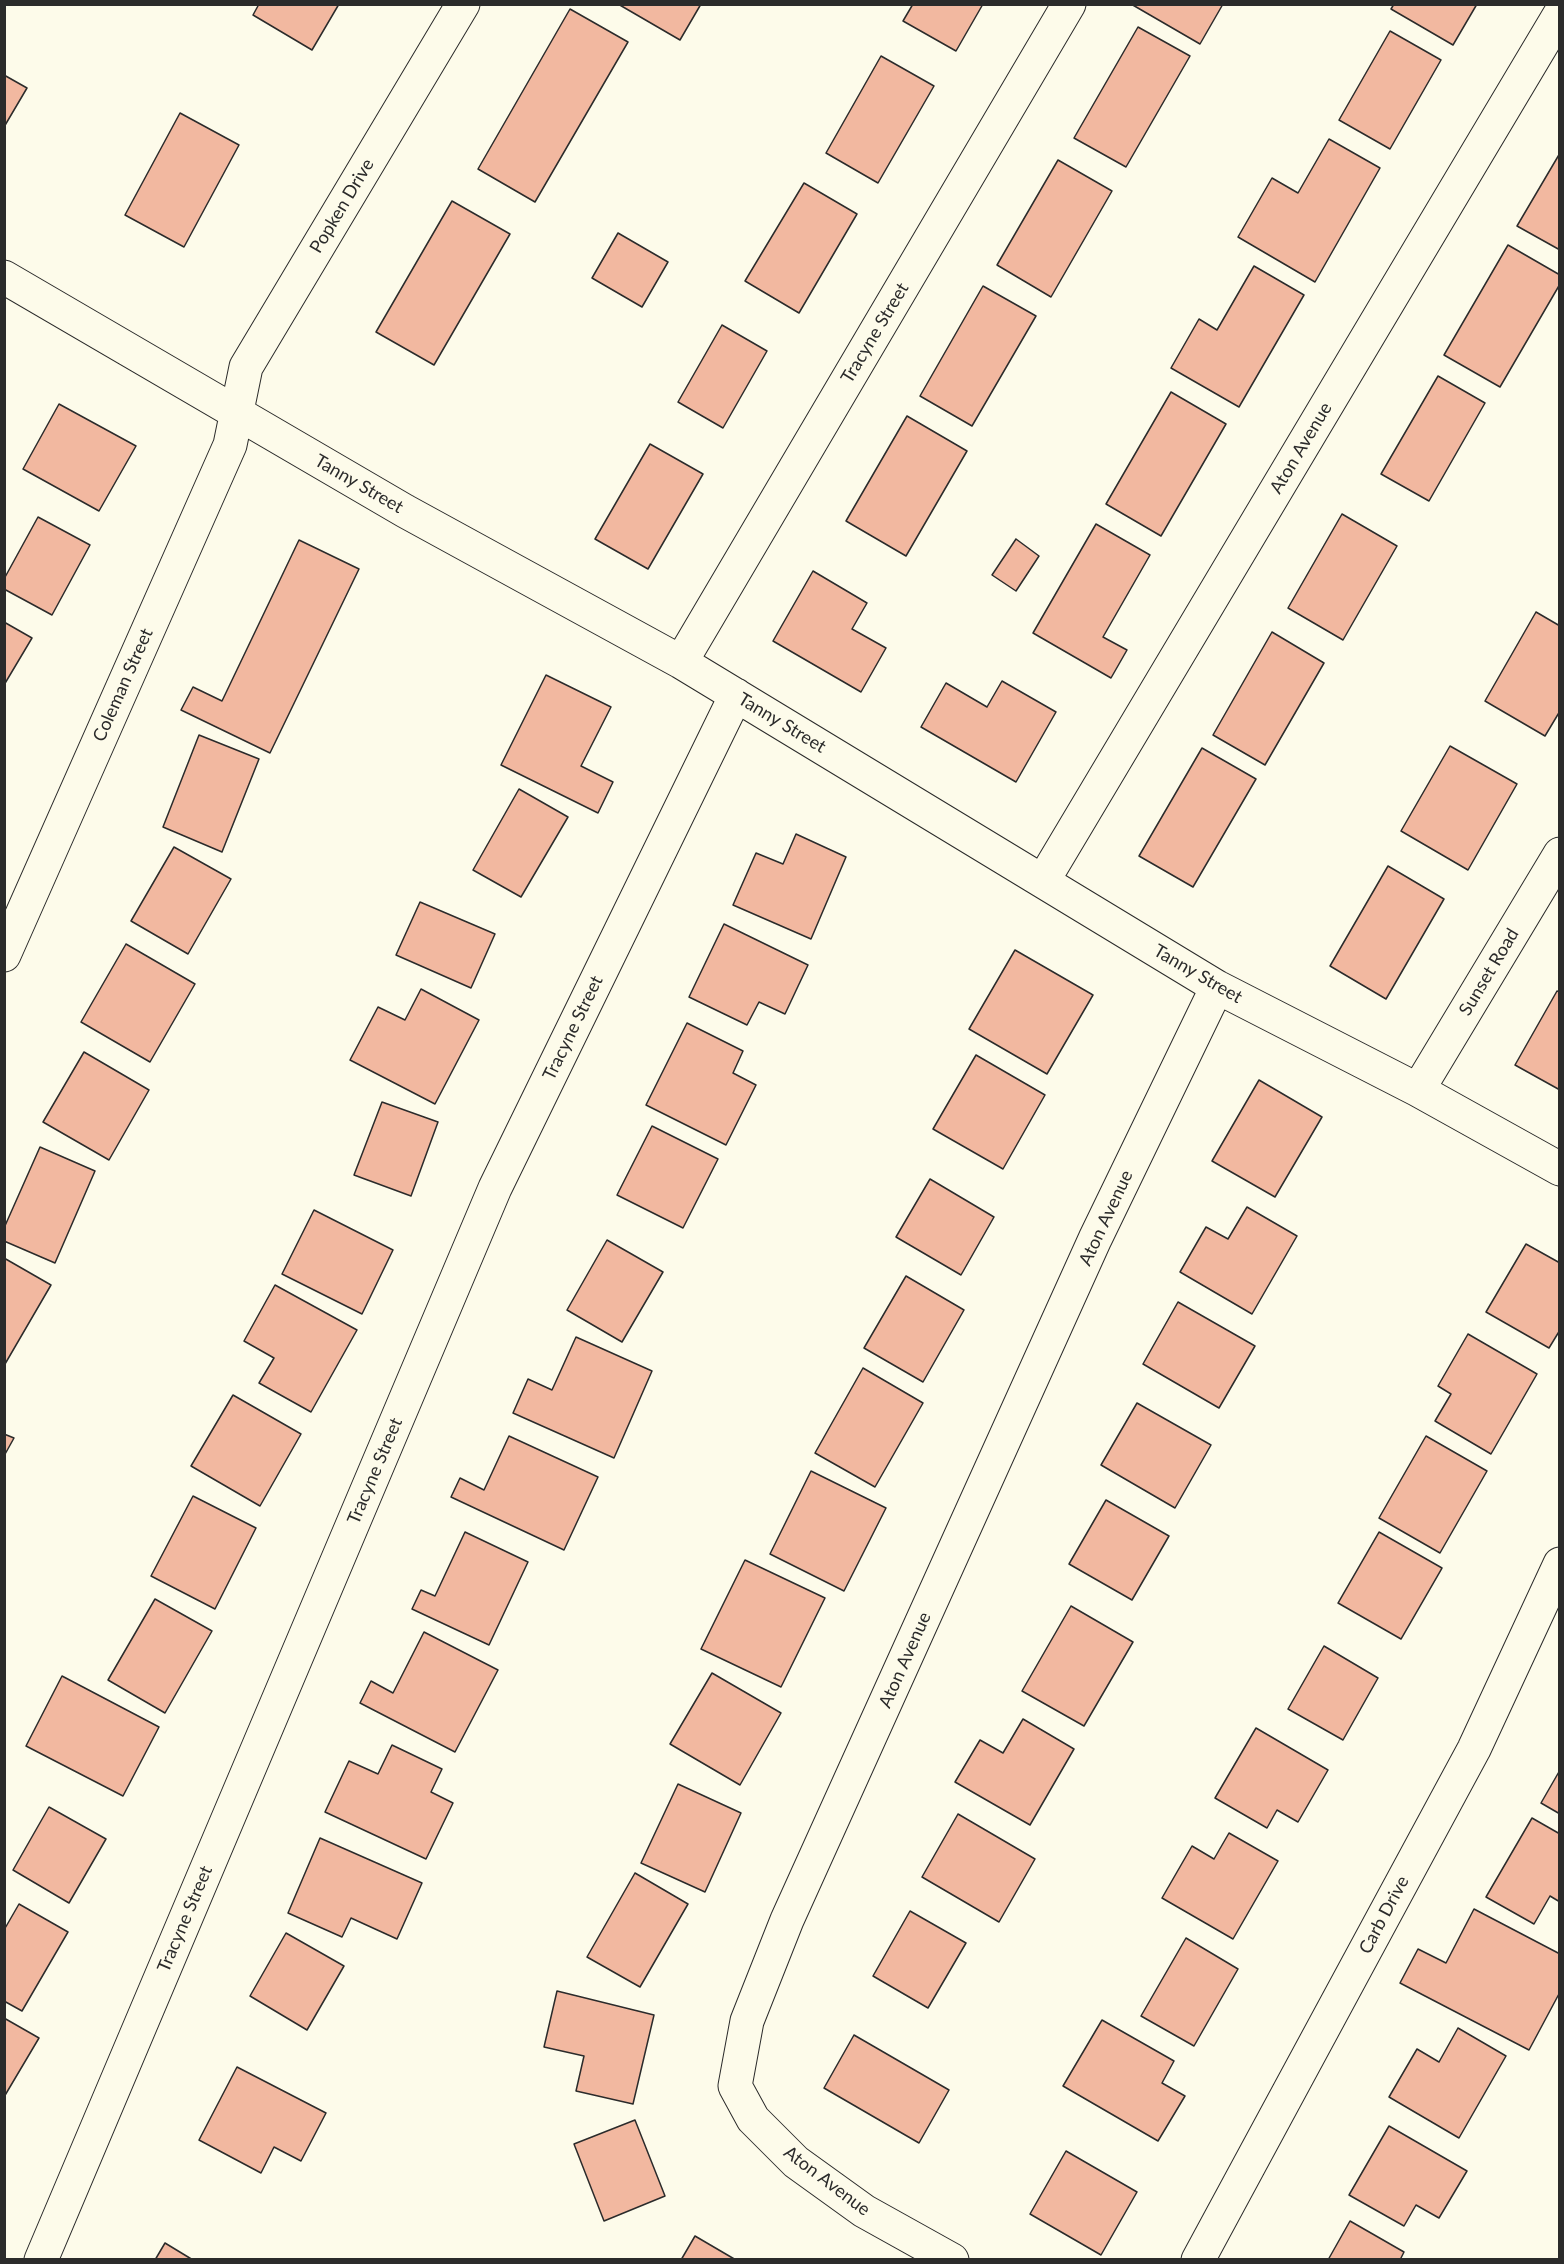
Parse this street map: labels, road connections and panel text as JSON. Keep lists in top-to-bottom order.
{
  "streets": {
    "street": [
      "Popken Drive",
      "Tracyne Street",
      "Aton Avenue",
      "Tanny Street",
      "Coleman Street",
      "Sunset Road",
      "Carb Drive"
    ]
  },
  "crossings": [
    ["Popken Drive", "Tanny Street"],
    ["Popken Drive", "Coleman Street"],
    ["Tracyne Street", "Tanny Street"],
    ["Aton Avenue", "Tanny Street"],
    ["Tanny Street", "Coleman Street"],
    ["Tanny Street", "Sunset Road"]
  ]
}
